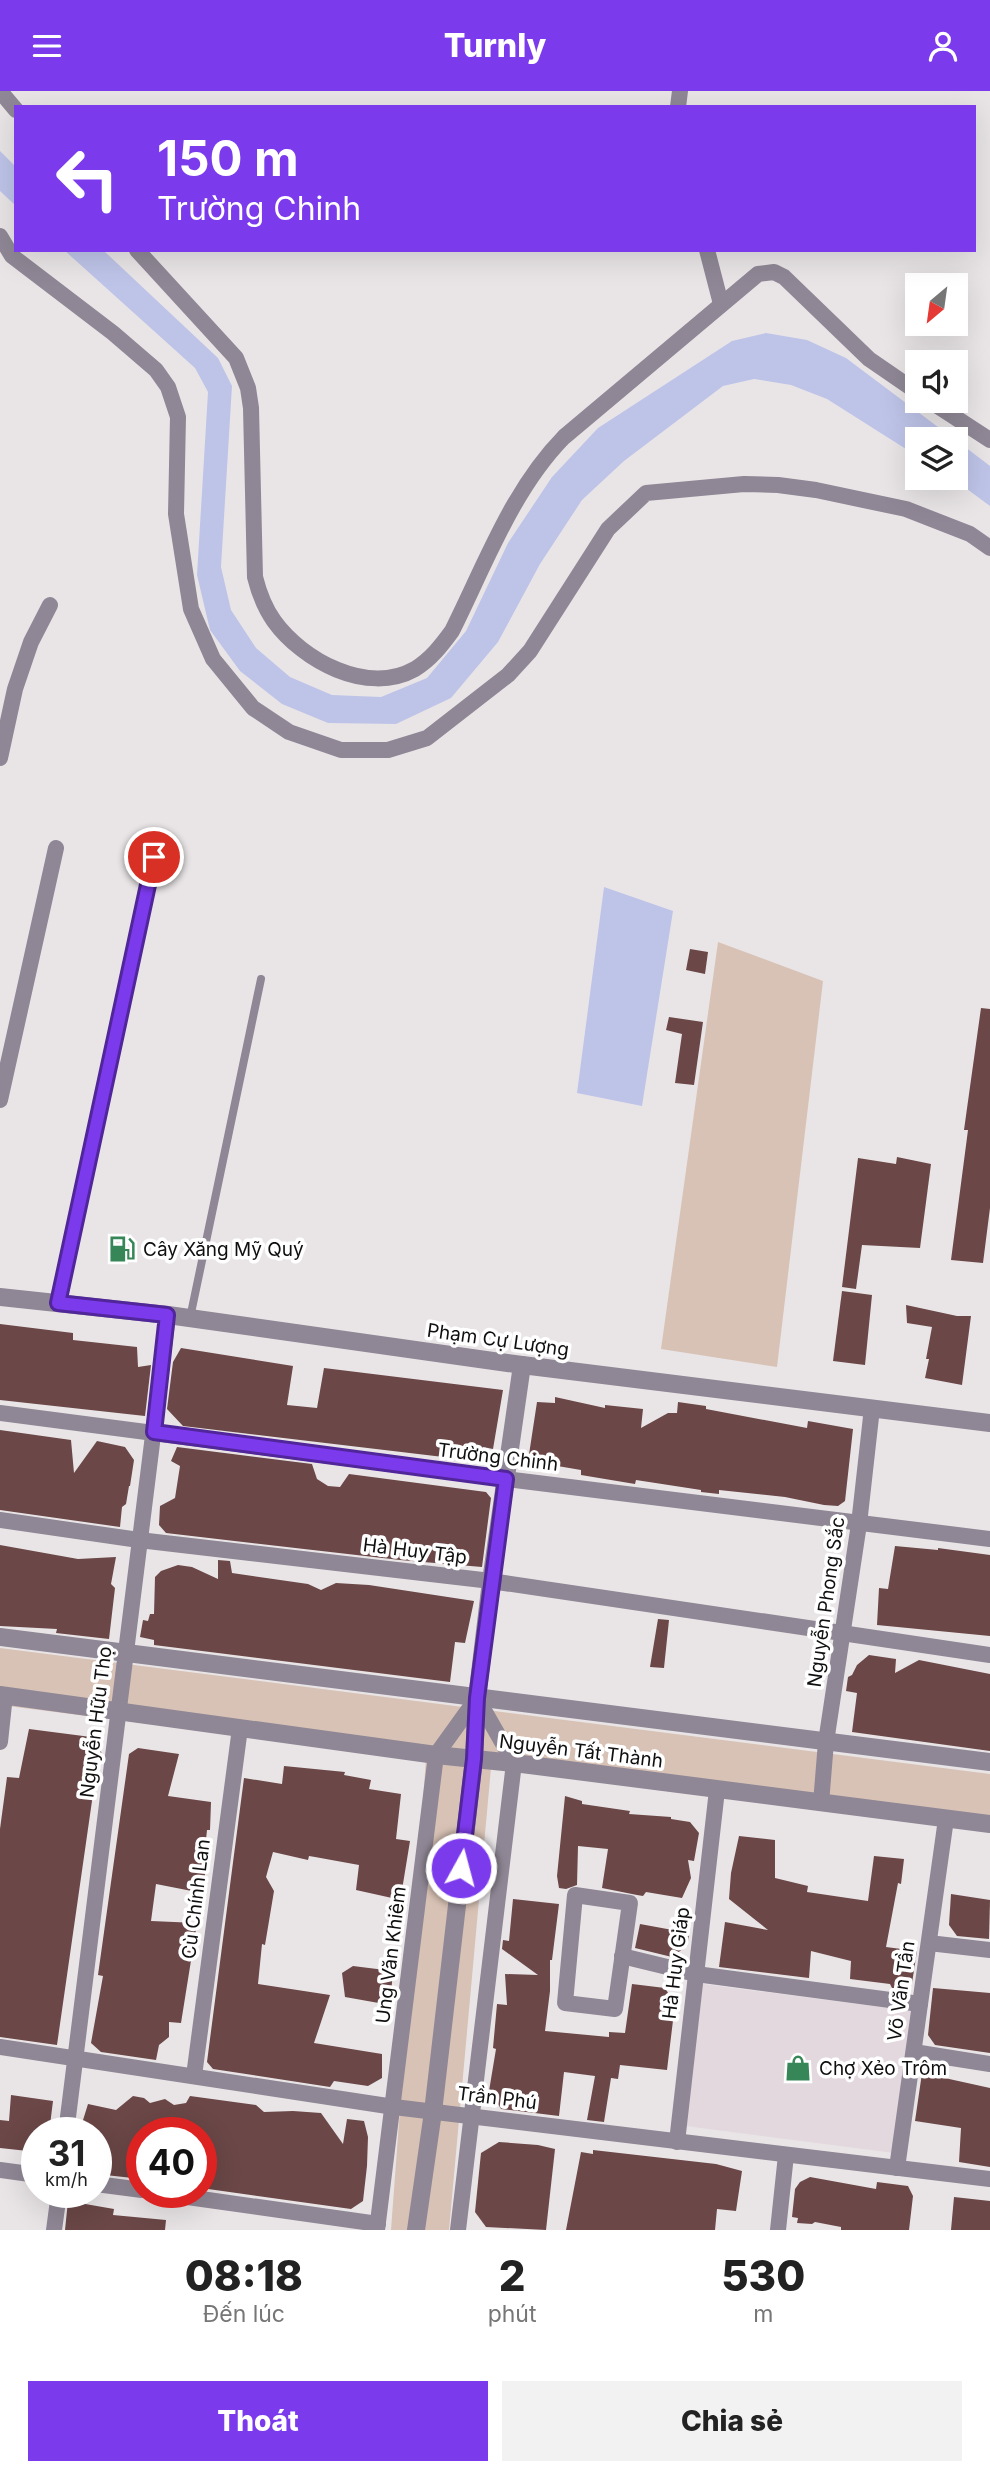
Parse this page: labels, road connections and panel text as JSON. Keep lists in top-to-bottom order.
{
  "streets": {
    "street": [
      "Phạm Cự Lượng",
      "Trường Chinh",
      "Hà Huy Tập",
      "Nguyễn Phong Sắc",
      "Nguyễn Hữu Thọ",
      "Nguyễn Tất Thành",
      "Cù Chính Lan",
      "Ung Văn Khiêm",
      "Hà Huy Giáp",
      "Võ Văn Tần",
      "Trần Phú"
    ]
  },
  "crossings": [
    ["Phạm Cự Lượng", "Nguyễn Phong Sắc"],
    ["Phạm Cự Lượng", "Nguyễn Hữu Thọ"],
    ["Phạm Cự Lượng", "Ung Văn Khiêm"],
    ["Trường Chinh", "Nguyễn Phong Sắc"],
    ["Trường Chinh", "Nguyễn Hữu Thọ"],
    ["Trường Chinh", "Ung Văn Khiêm"],
    ["Hà Huy Tập", "Nguyễn Phong Sắc"],
    ["Hà Huy Tập", "Nguyễn Hữu Thọ"],
    ["Hà Huy Tập", "Ung Văn Khiêm"],
    ["Nguyễn Phong Sắc", "Nguyễn Tất Thành"],
    ["Nguyễn Hữu Thọ", "Nguyễn Tất Thành"],
    ["Nguyễn Hữu Thọ", "Trần Phú"],
    ["Nguyễn Tất Thành", "Cù Chính Lan"],
    ["Nguyễn Tất Thành", "Ung Văn Khiêm"],
    ["Nguyễn Tất Thành", "Hà Huy Giáp"],
    ["Nguyễn Tất Thành", "Võ Văn Tần"],
    ["Cù Chính Lan", "Trần Phú"],
    ["Ung Văn Khiêm", "Trần Phú"],
    ["Hà Huy Giáp", "Trần Phú"],
    ["Võ Văn Tần", "Trần Phú"]
  ],
  "places": {
    "fuel station": ["Cây Xăng Mỹ Quý"],
    "shop": ["Chợ Xẻo Trôm"]
  },
  "north": "bottom left",
  "page": {
    "header": "Turnly",
    "turn": ["150 m", "Trường Chinh"],
    "speed": "31 km/h",
    "limit": "40",
    "eta": [
      "08:18",
      "Đến lúc",
      "2",
      "phút",
      "530",
      "m"
    ],
    "buttons": ["Thoát", "Chia sẻ"]
  }
}
